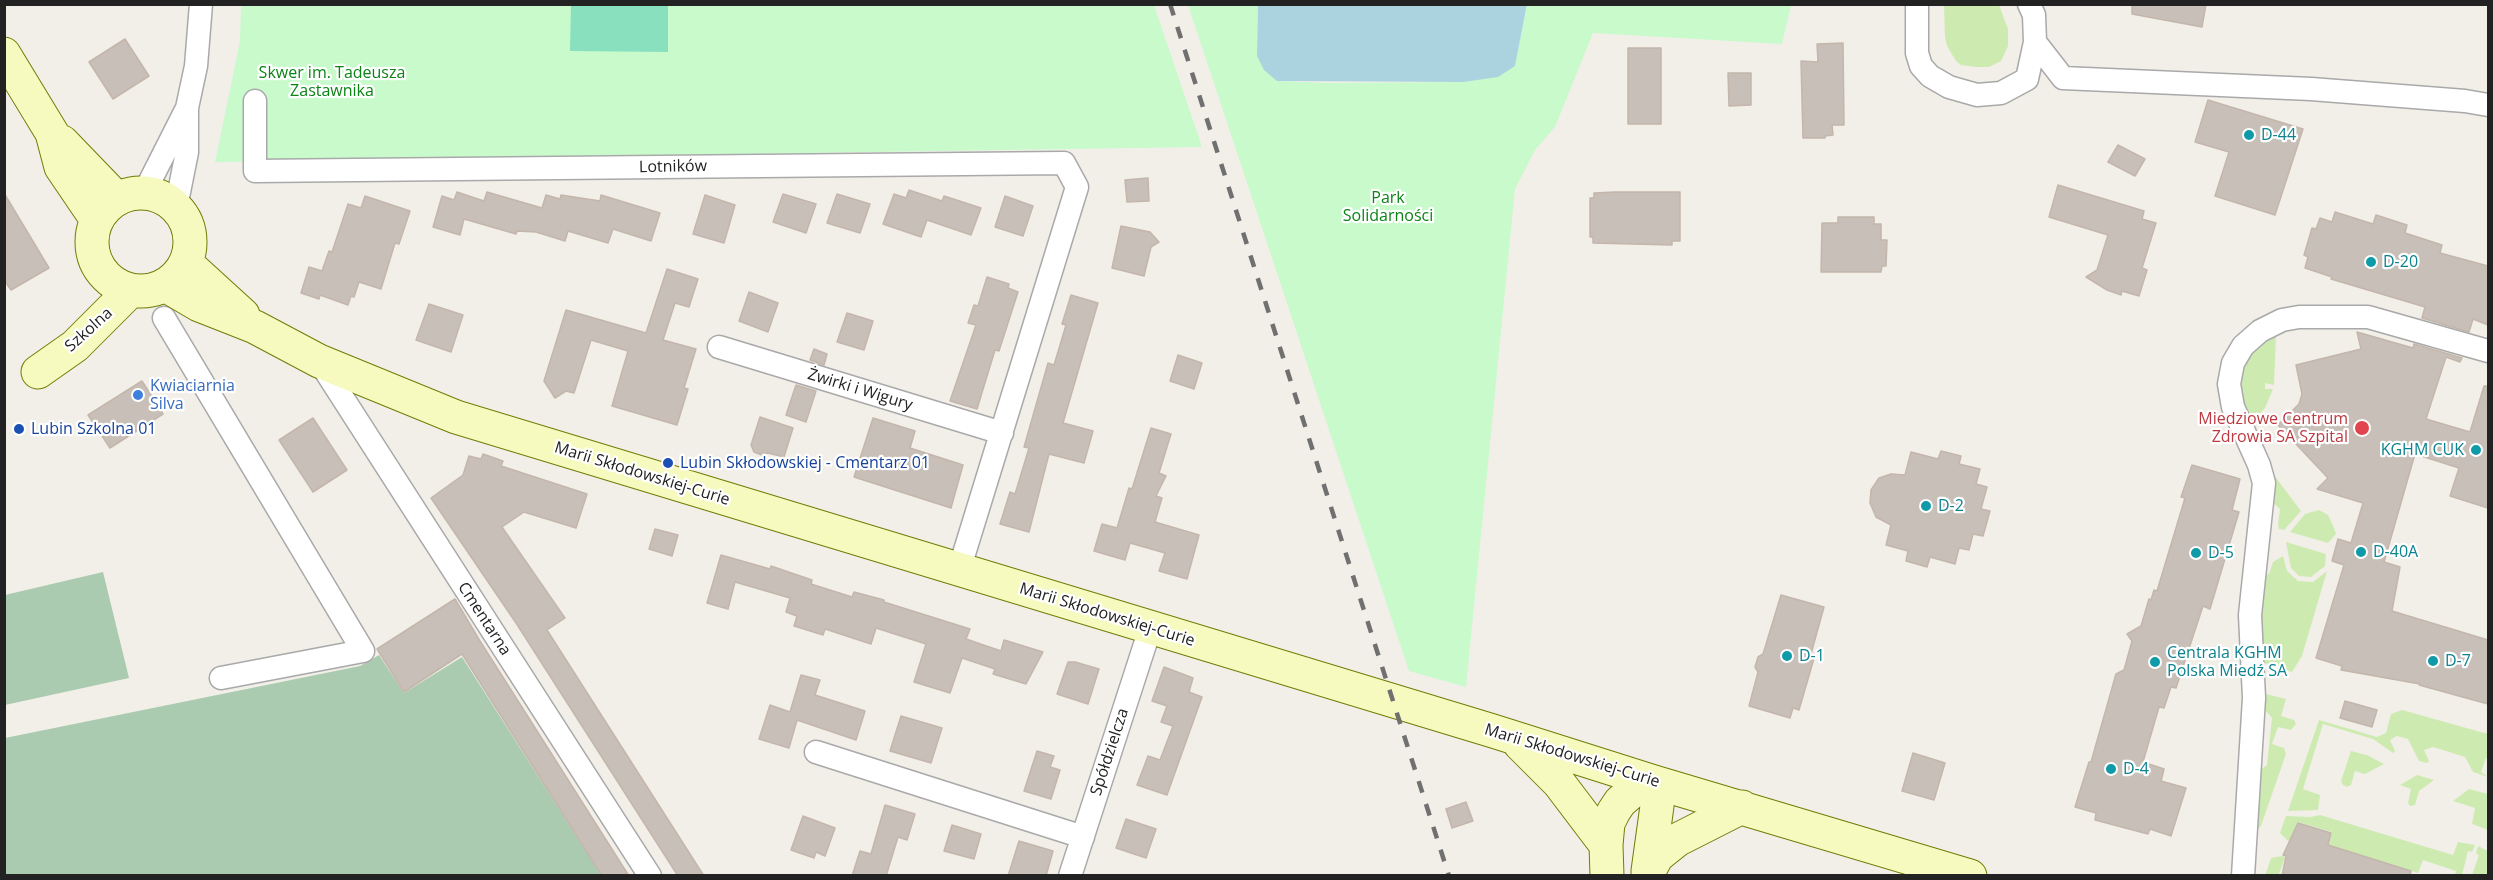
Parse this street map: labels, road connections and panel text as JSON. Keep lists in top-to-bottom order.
{
  "streets": {
    "street": [
      "Lotników",
      "Szkolna",
      "Żwirki i Wigury",
      "Marii Skłodowskiej-Curie",
      "Cmentarna",
      "Spółdzielcza"
    ]
  },
  "crossings": [
    ["Lotników", "Żwirki i Wigury"],
    ["Szkolna", "Marii Skłodowskiej-Curie"],
    ["Marii Skłodowskiej-Curie", "Cmentarna"],
    ["Marii Skłodowskiej-Curie", "Spółdzielcza"]
  ],
  "parks": ["Skwer im. Tadeusza Zastawnika", "Park Solidarności"],
  "places": [
    "D-44",
    "D-20",
    "Kwiaciarnia Silva",
    "Miedziowe Centrum Zdrowia SA Szpital",
    "Lubin Szkolna 01",
    "KGHM CUK",
    "Lubin Skłodowskiej - Cmentarz 01",
    "D-2",
    "D-40A",
    "D-5",
    "D-1",
    "D-7",
    "Centrala KGHM Polska Miedź SA",
    "D-4"
  ]
}
